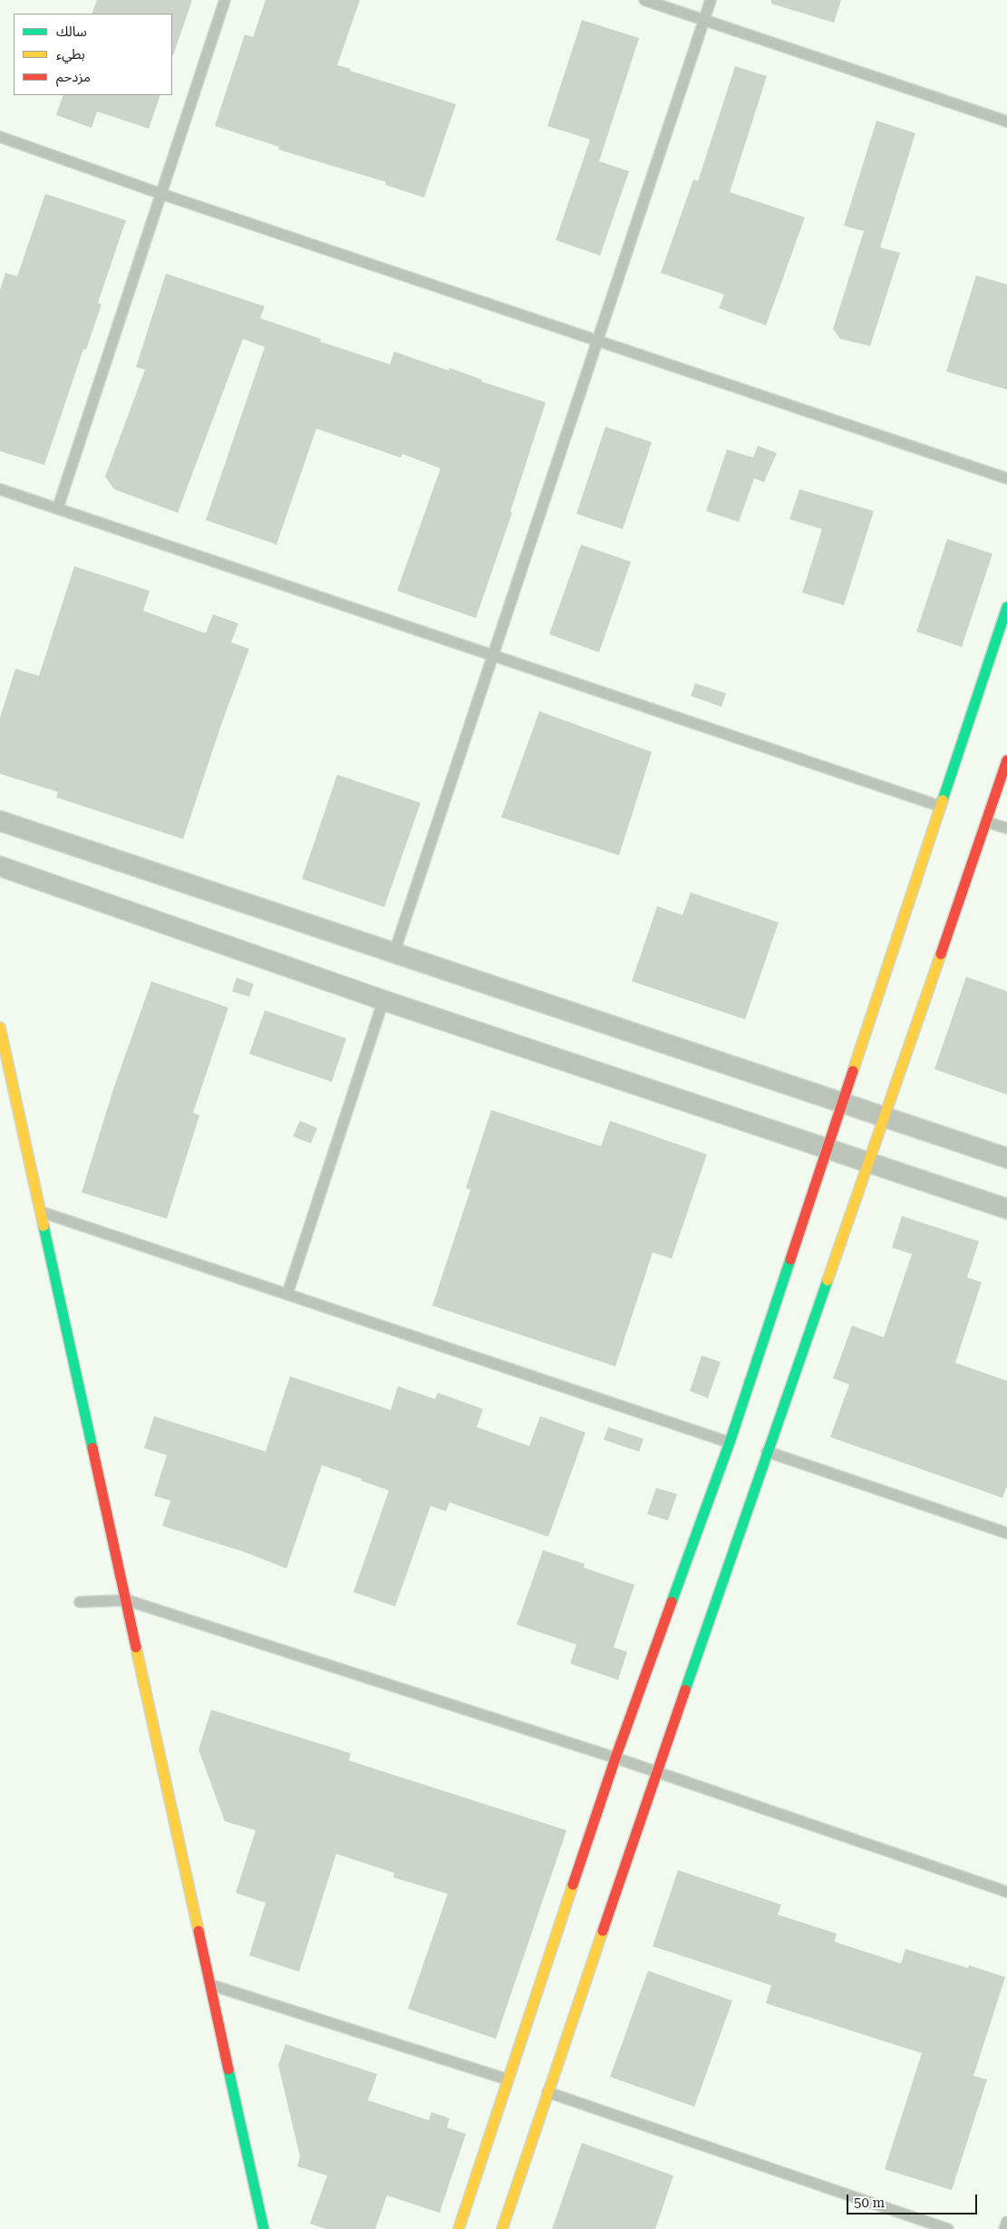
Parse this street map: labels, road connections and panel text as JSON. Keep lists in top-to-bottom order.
{
  "legend": ["سالك", "بطيء", "مزدحم"],
  "scale_bar": "50 m"
}
